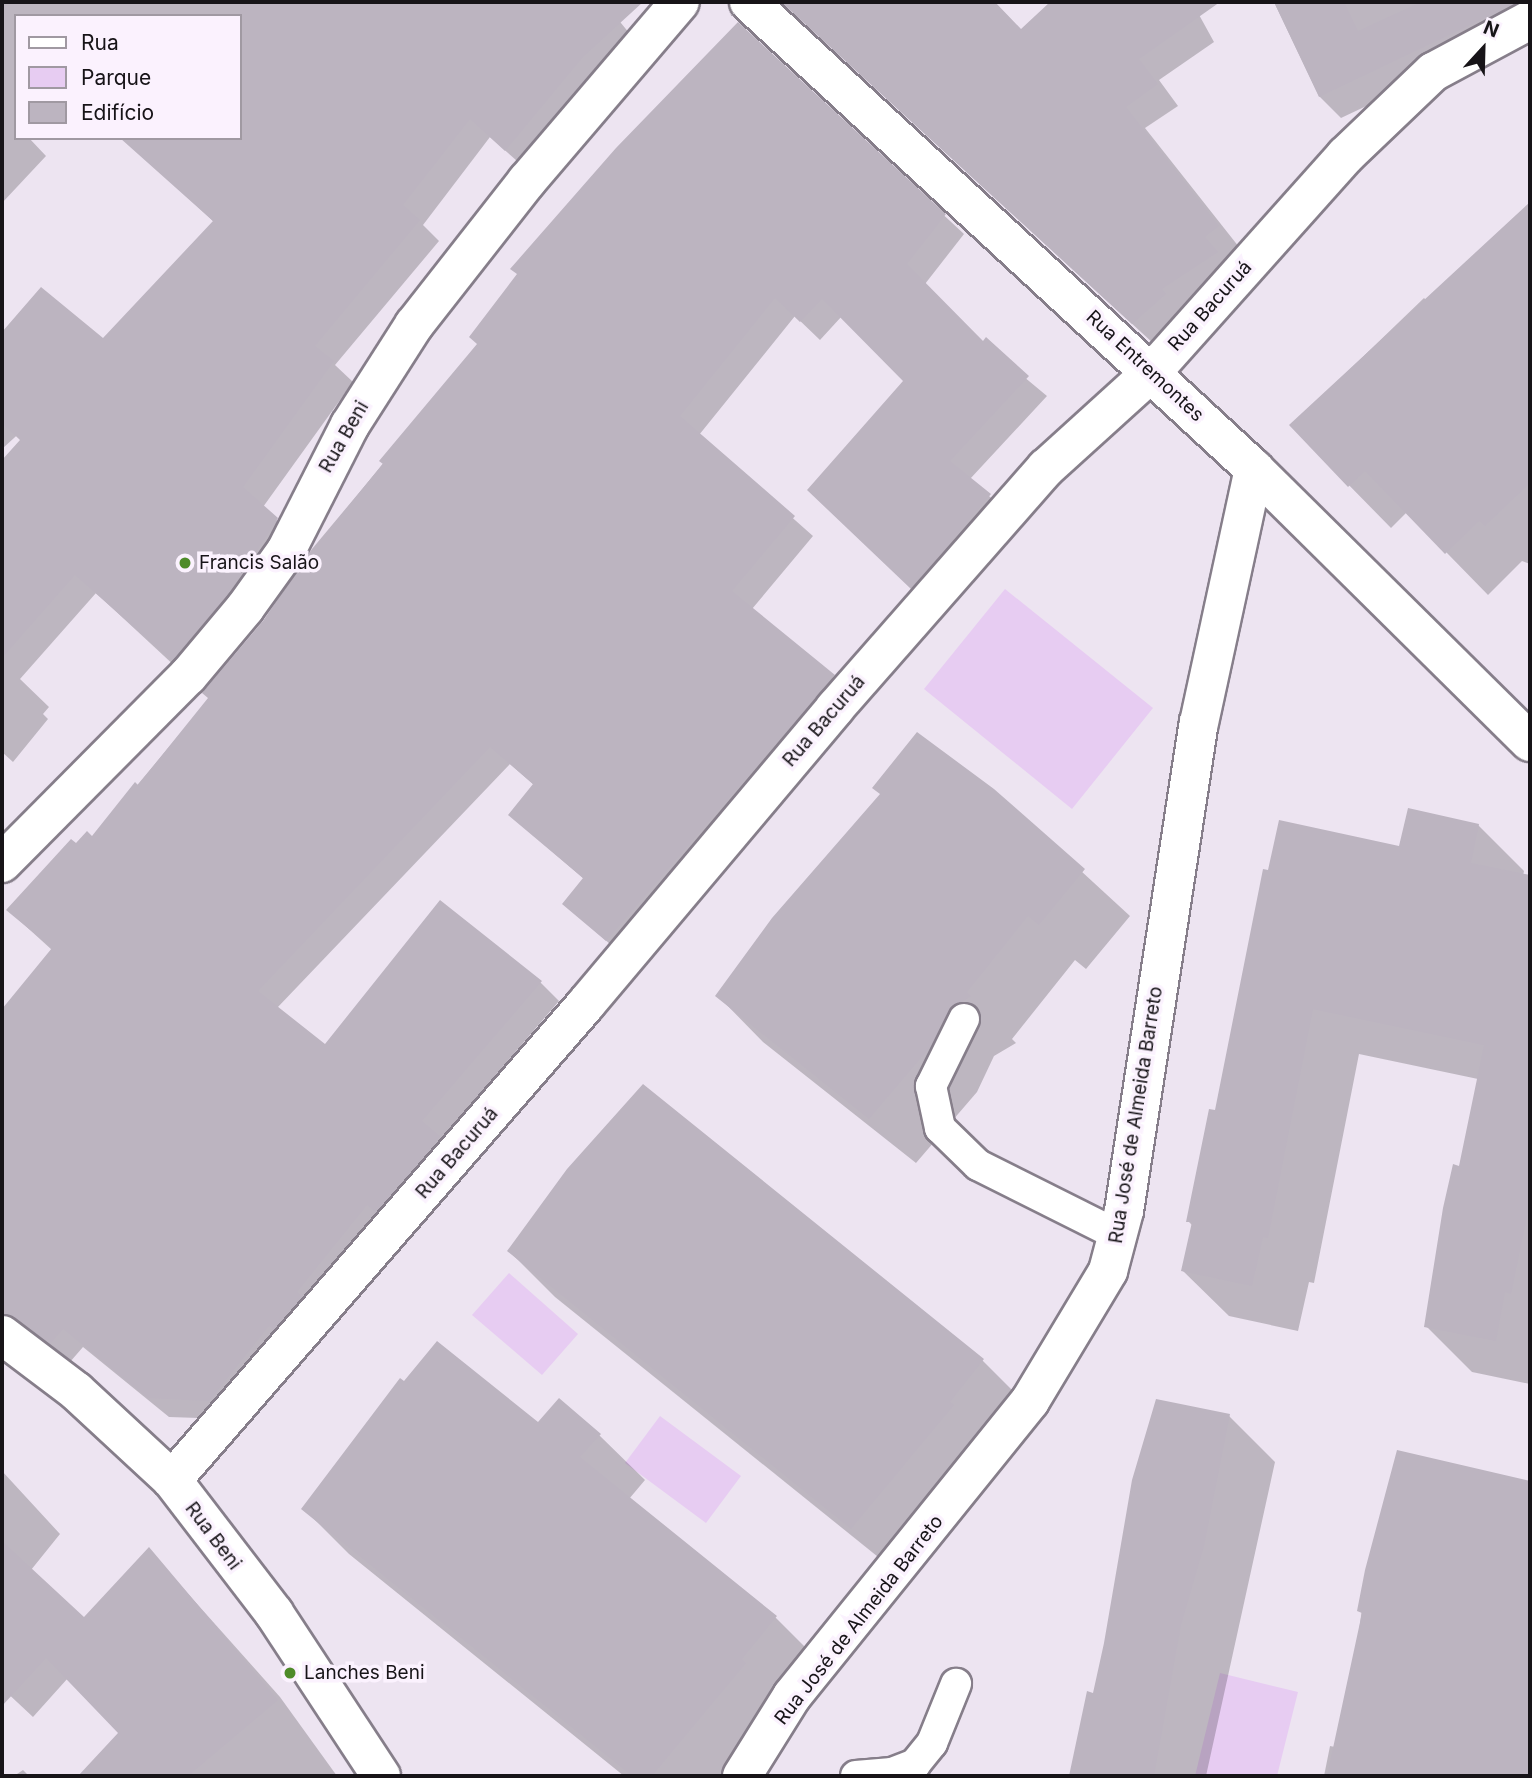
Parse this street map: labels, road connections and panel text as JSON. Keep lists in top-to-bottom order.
{
  "streets": {
    "street": [
      "Rua Bacuruá",
      "Rua Entremontes",
      "Rua Beni",
      "Rua José de Almeida Barreto"
    ]
  },
  "crossings": [
    ["Rua Bacuruá", "Rua Entremontes"],
    ["Rua Bacuruá", "Rua Beni"],
    ["Rua Entremontes", "Rua José de Almeida Barreto"]
  ],
  "places": ["Francis Salão", "Lanches Beni"],
  "legend": ["Rua", "Parque", "Edifício"],
  "north": "top"
}
